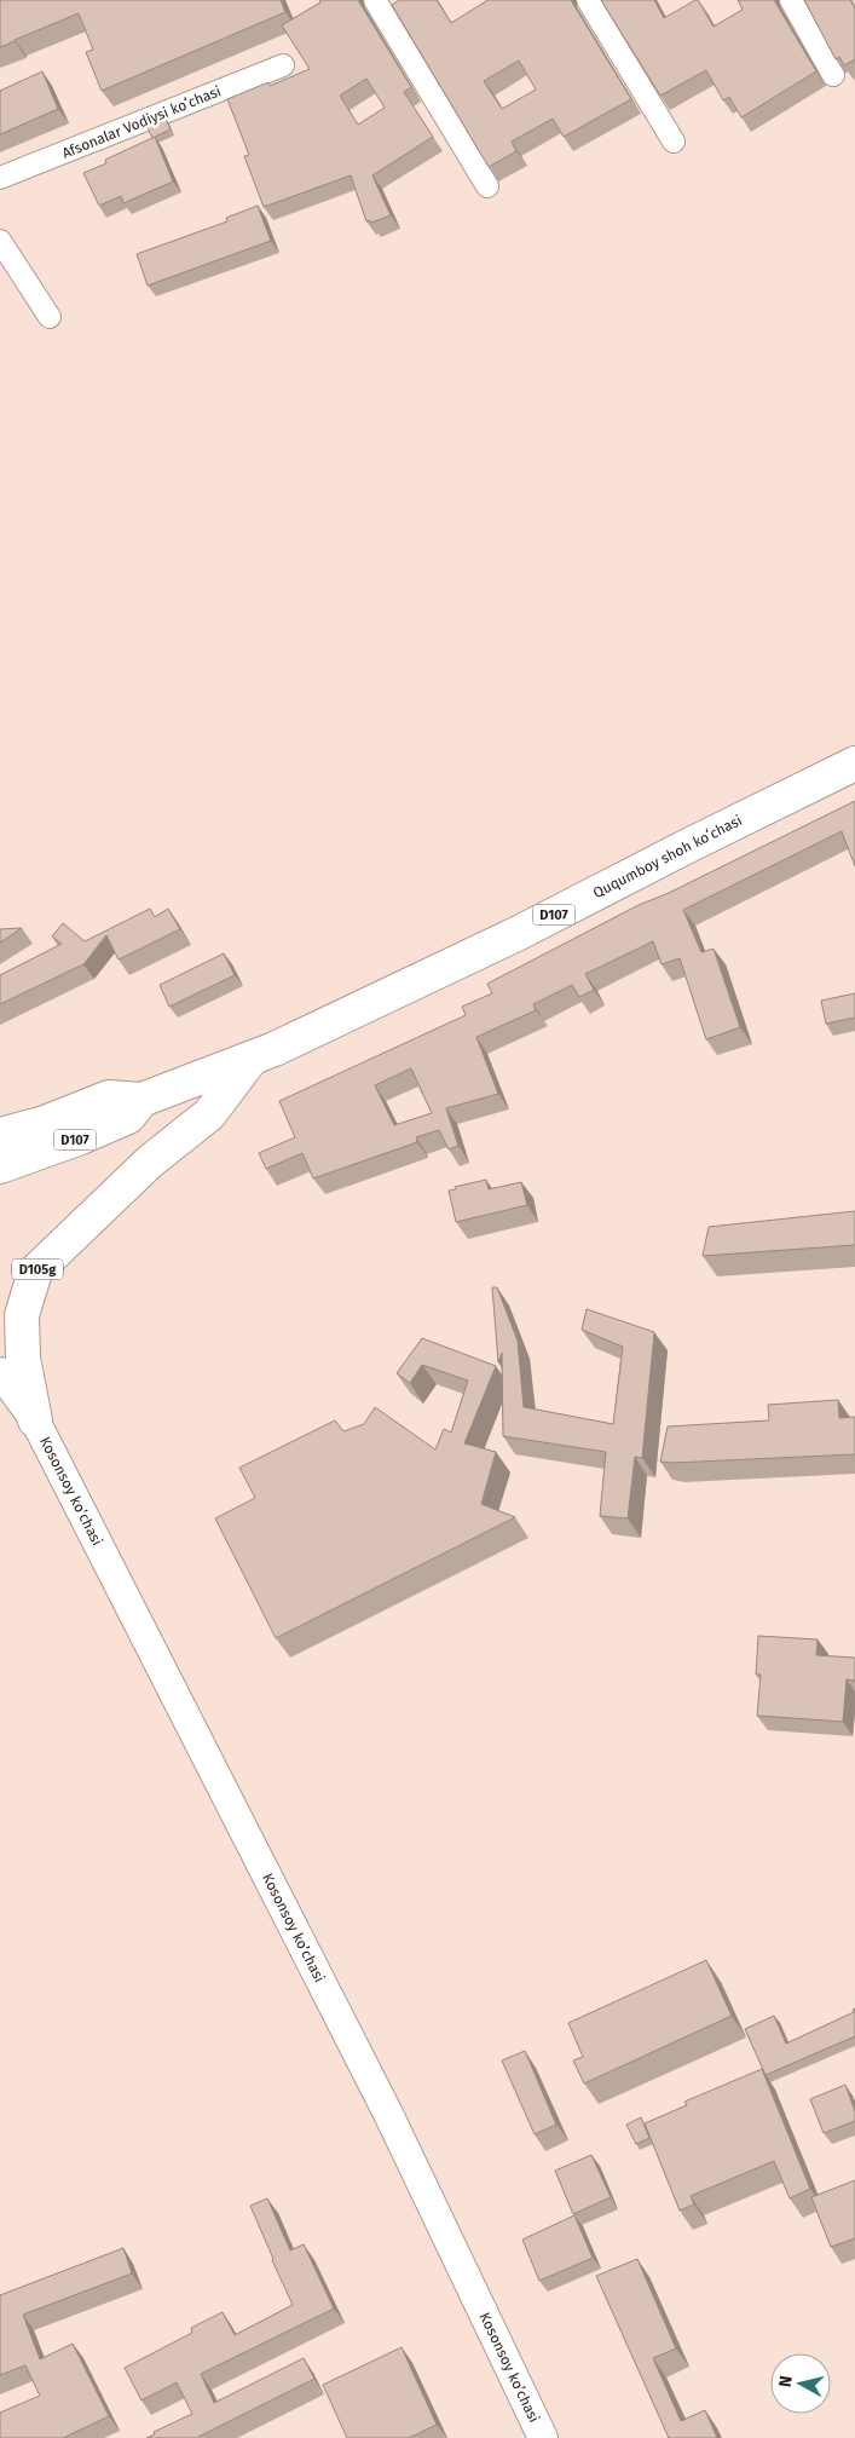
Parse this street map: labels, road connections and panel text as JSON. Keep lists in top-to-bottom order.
{
  "streets": {
    "main road": [
      "Ququmboy shoh koʻchasi",
      "D107",
      "D105g",
      "Kosonsoy ko’chasi"
    ],
    "street": ["Afsonalar Vodiysi koʻchasi"]
  },
  "crossings": [
    ["Ququmboy shoh koʻchasi", "D107"],
    ["Ququmboy shoh koʻchasi", "D105g"],
    ["D107", "D105g"],
    ["D105g", "Kosonsoy ko’chasi"]
  ],
  "north": "left"
}
